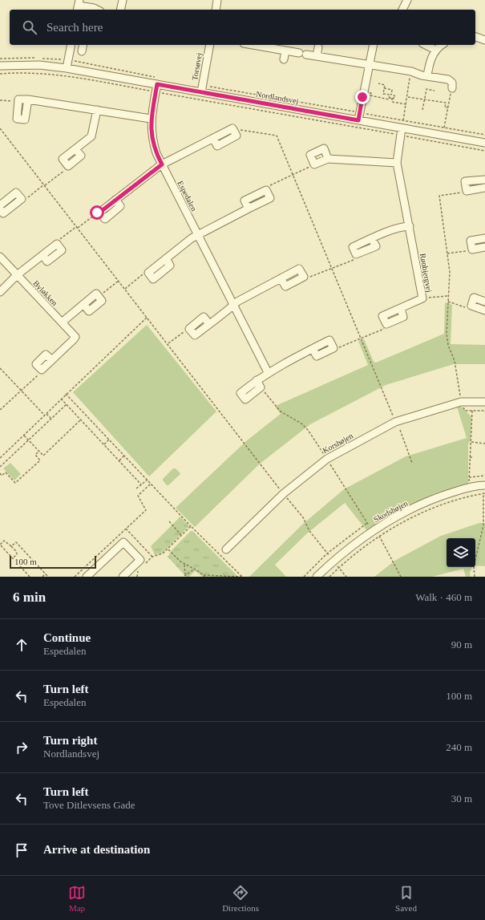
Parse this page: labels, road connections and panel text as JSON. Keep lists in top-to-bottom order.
{
  "streets": {
    "street": [
      "Torsøvej",
      "Nordlandsvej",
      "Espedalen",
      "Rønbjergvej",
      "Byløkken",
      "Korshøjen",
      "Skodshøjen"
    ]
  },
  "crossings": [
    ["Torsøvej", "Nordlandsvej"],
    ["Nordlandsvej", "Espedalen"],
    ["Nordlandsvej", "Rønbjergvej"]
  ],
  "scale_bar": "100 m",
  "page": {
    "search": "Search here",
    "scale": "100 m",
    "heading": ["6 min", "Walk · 460 m"],
    "list": [
      ["Continue", "Espedalen", "90 m"],
      ["Turn left", "Espedalen", "100 m"],
      ["Turn right", "Nordlandsvej", "240 m"],
      ["Turn left", "Tove Ditlevsens Gade", "30 m"],
      "Arrive at destination"
    ],
    "nav": ["Map", "Directions", "Saved"]
  }
}
